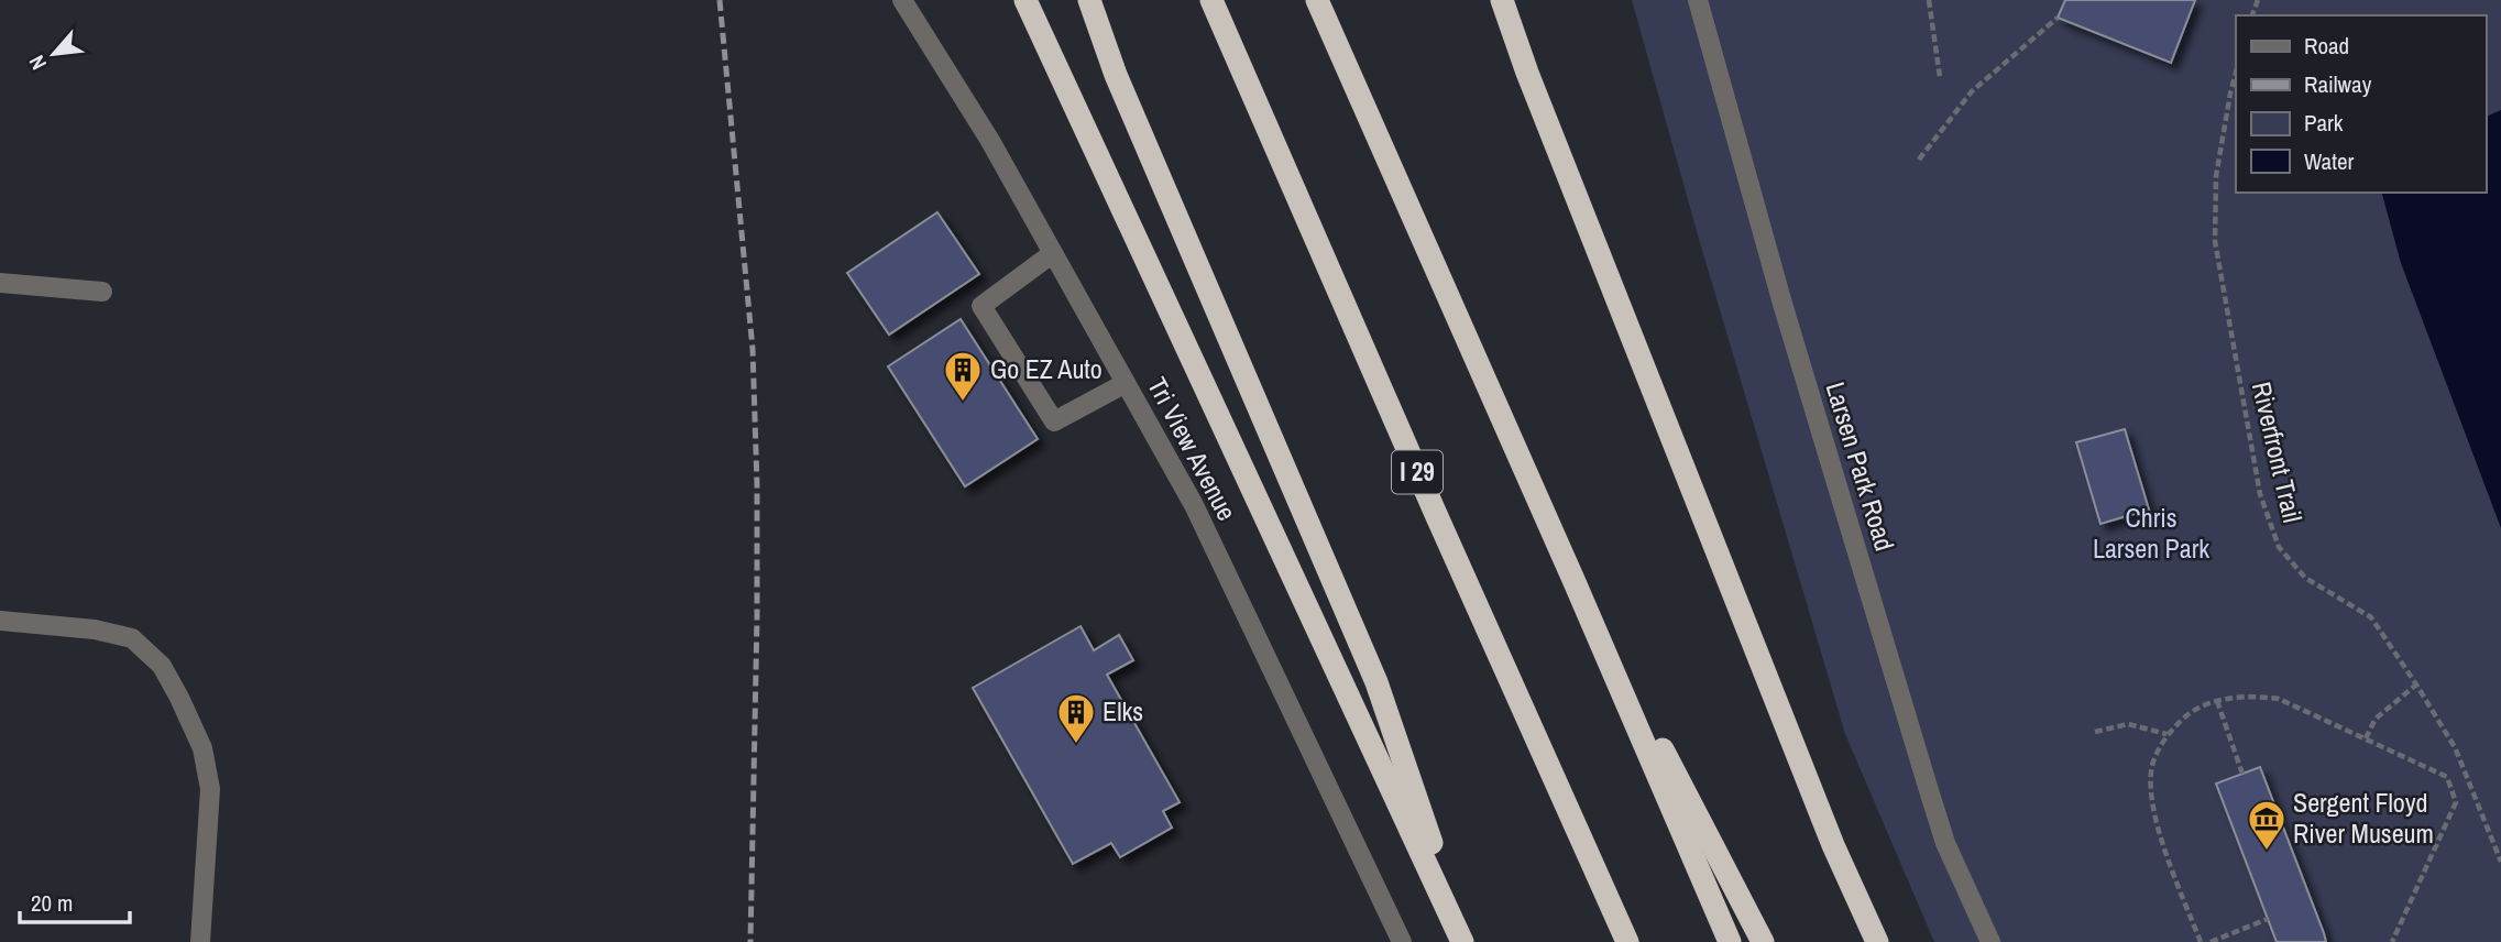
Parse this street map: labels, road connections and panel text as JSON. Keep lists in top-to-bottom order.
{
  "streets": {
    "highway": ["I 29"],
    "street": ["Tri View Avenue", "Larsen Park Road"],
    "path": ["Riverfront Trail"]
  },
  "parks": ["Chris Larsen Park"],
  "places": {
    "building": ["Go EZ Auto", "Elks"],
    "museum": ["Sergent Floyd River Museum"]
  },
  "legend": [
    "Road",
    "Railway",
    "Park",
    "Water"
  ],
  "scale_bar": "20 m",
  "north": "bottom left"
}
